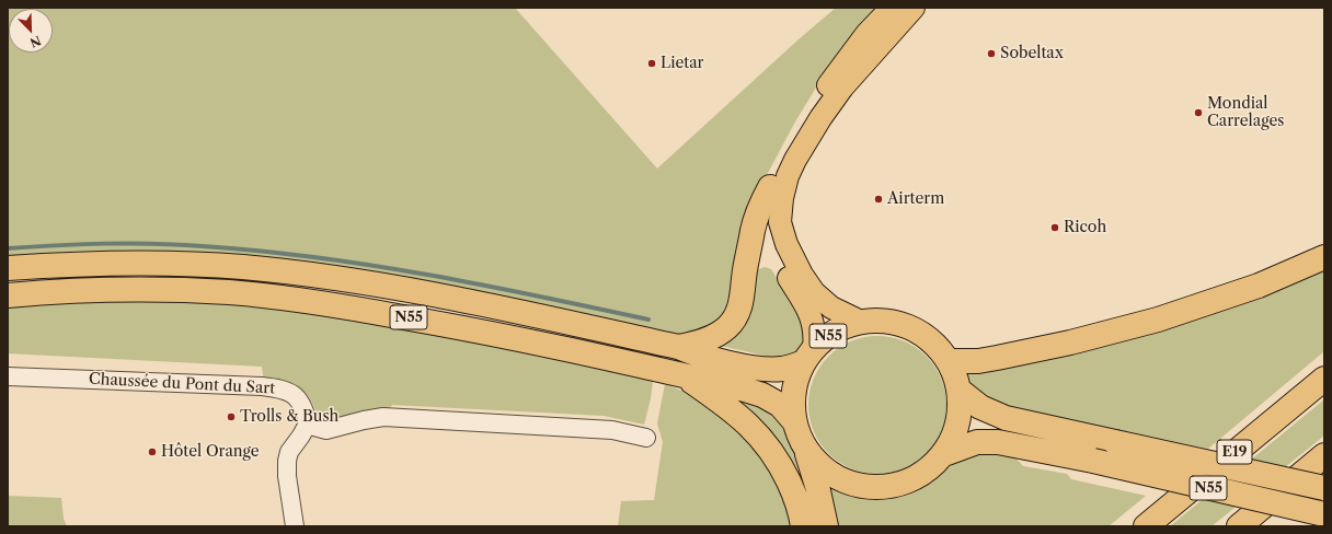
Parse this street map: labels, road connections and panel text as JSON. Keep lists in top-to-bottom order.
{
  "streets": {
    "highway": ["N55", "E19"],
    "street": ["Chaussée du Pont du Sart"]
  },
  "places": [
    "Sobeltax",
    "Lietar",
    "Mondial Carrelages",
    "Airterm",
    "Ricoh",
    "Trolls & Bush",
    "Hôtel Orange"
  ],
  "north": "bottom right"
}
